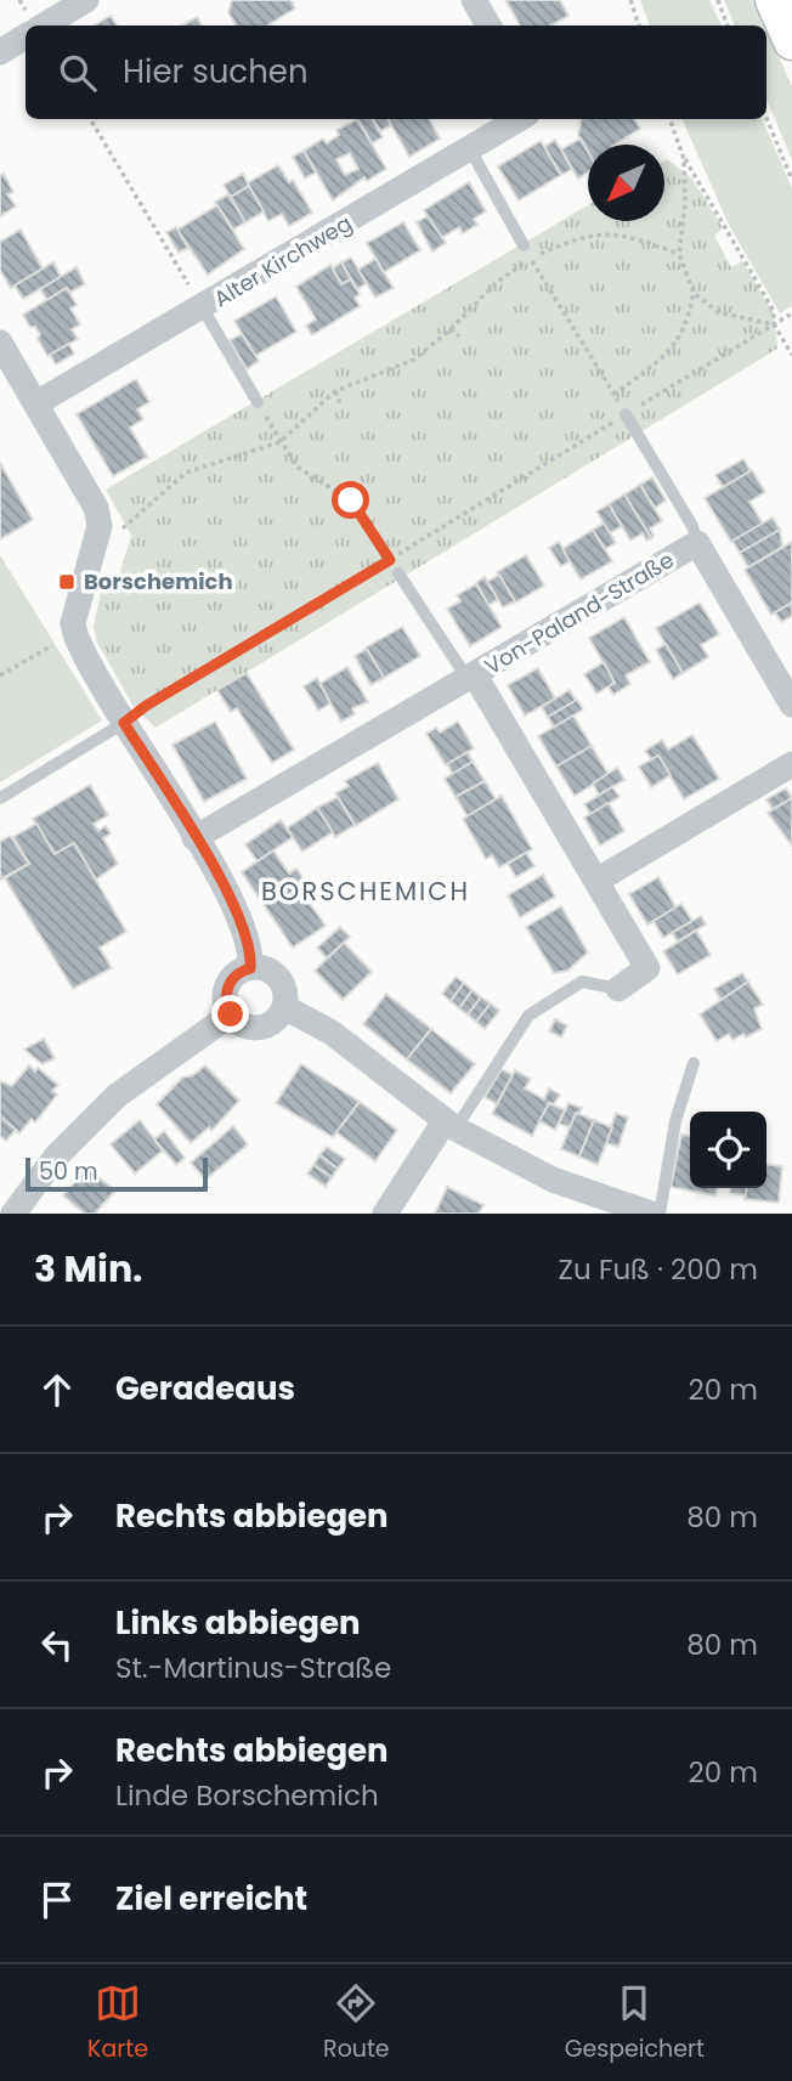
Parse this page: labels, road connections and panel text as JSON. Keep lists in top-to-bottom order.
{
  "streets": {
    "street": ["Alter Kirchweg", "Von-Paland-Straße"]
  },
  "districts": ["BORSCHEMICH"],
  "places": {
    "transit": ["Borschemich"]
  },
  "scale_bar": "50 m",
  "north": "bottom left",
  "page": {
    "search": "Hier suchen",
    "scale": "50 m",
    "heading": ["3 Min.", "Zu Fuß · 200 m"],
    "list": [
      ["Geradeaus", "20 m"],
      ["Rechts abbiegen", "80 m"],
      ["Links abbiegen", "St.-Martinus-Straße", "80 m"],
      ["Rechts abbiegen", "Linde Borschemich", "20 m"],
      "Ziel erreicht"
    ],
    "nav": ["Karte", "Route", "Gespeichert"]
  }
}
